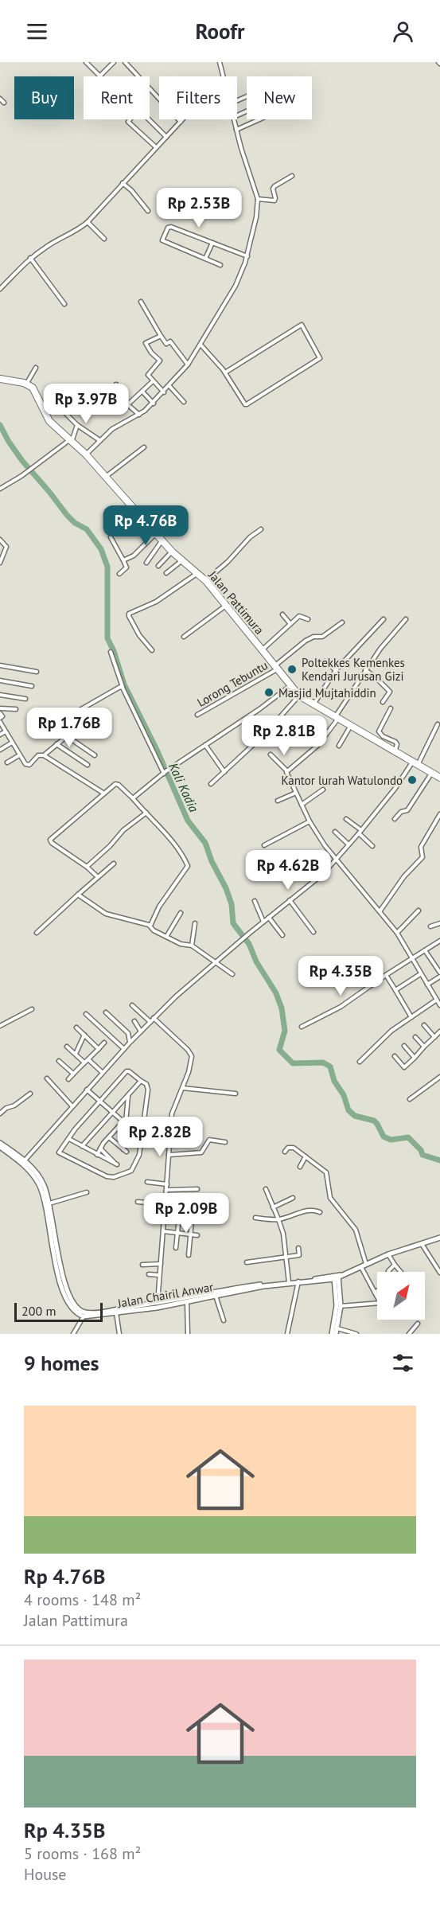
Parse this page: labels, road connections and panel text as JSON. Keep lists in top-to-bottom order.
{
  "streets": {
    "highway": ["Jalan Pattimura"],
    "main road": ["Jalan Chairil Anwar"],
    "street": ["Lorong Tebuntu"]
  },
  "crossings": [
    ["Jalan Pattimura", "Lorong Tebuntu"]
  ],
  "water": ["Kali Kadia"],
  "places": ["Poltekkes Kemenkes Kendari Jurusan Gizi", "Masjid Mujtahiddin", "Kantor lurah Watulondo"],
  "scale_bar": "200 m",
  "north": "top right",
  "page": {
    "header": "Roofr",
    "chip": [
      "Buy",
      "Rent",
      "Filters",
      "New"
    ],
    "price": [
      "Rp 2.53B",
      "Rp 3.97B",
      "Rp 4.76B",
      "Rp 1.76B",
      "Rp 2.81B",
      "Rp 4.62B",
      "Rp 4.35B",
      "Rp 2.82B",
      "Rp 2.09B"
    ],
    "scale": "200 m",
    "heading": "9 homes",
    "list": [
      {
        "name": "Rp 4.76B",
        "note": "4 rooms · 148 m² · Jalan Pattimura"
      },
      {
        "name": "Rp 4.35B",
        "note": "5 rooms · 168 m² · House"
      }
    ]
  }
}
